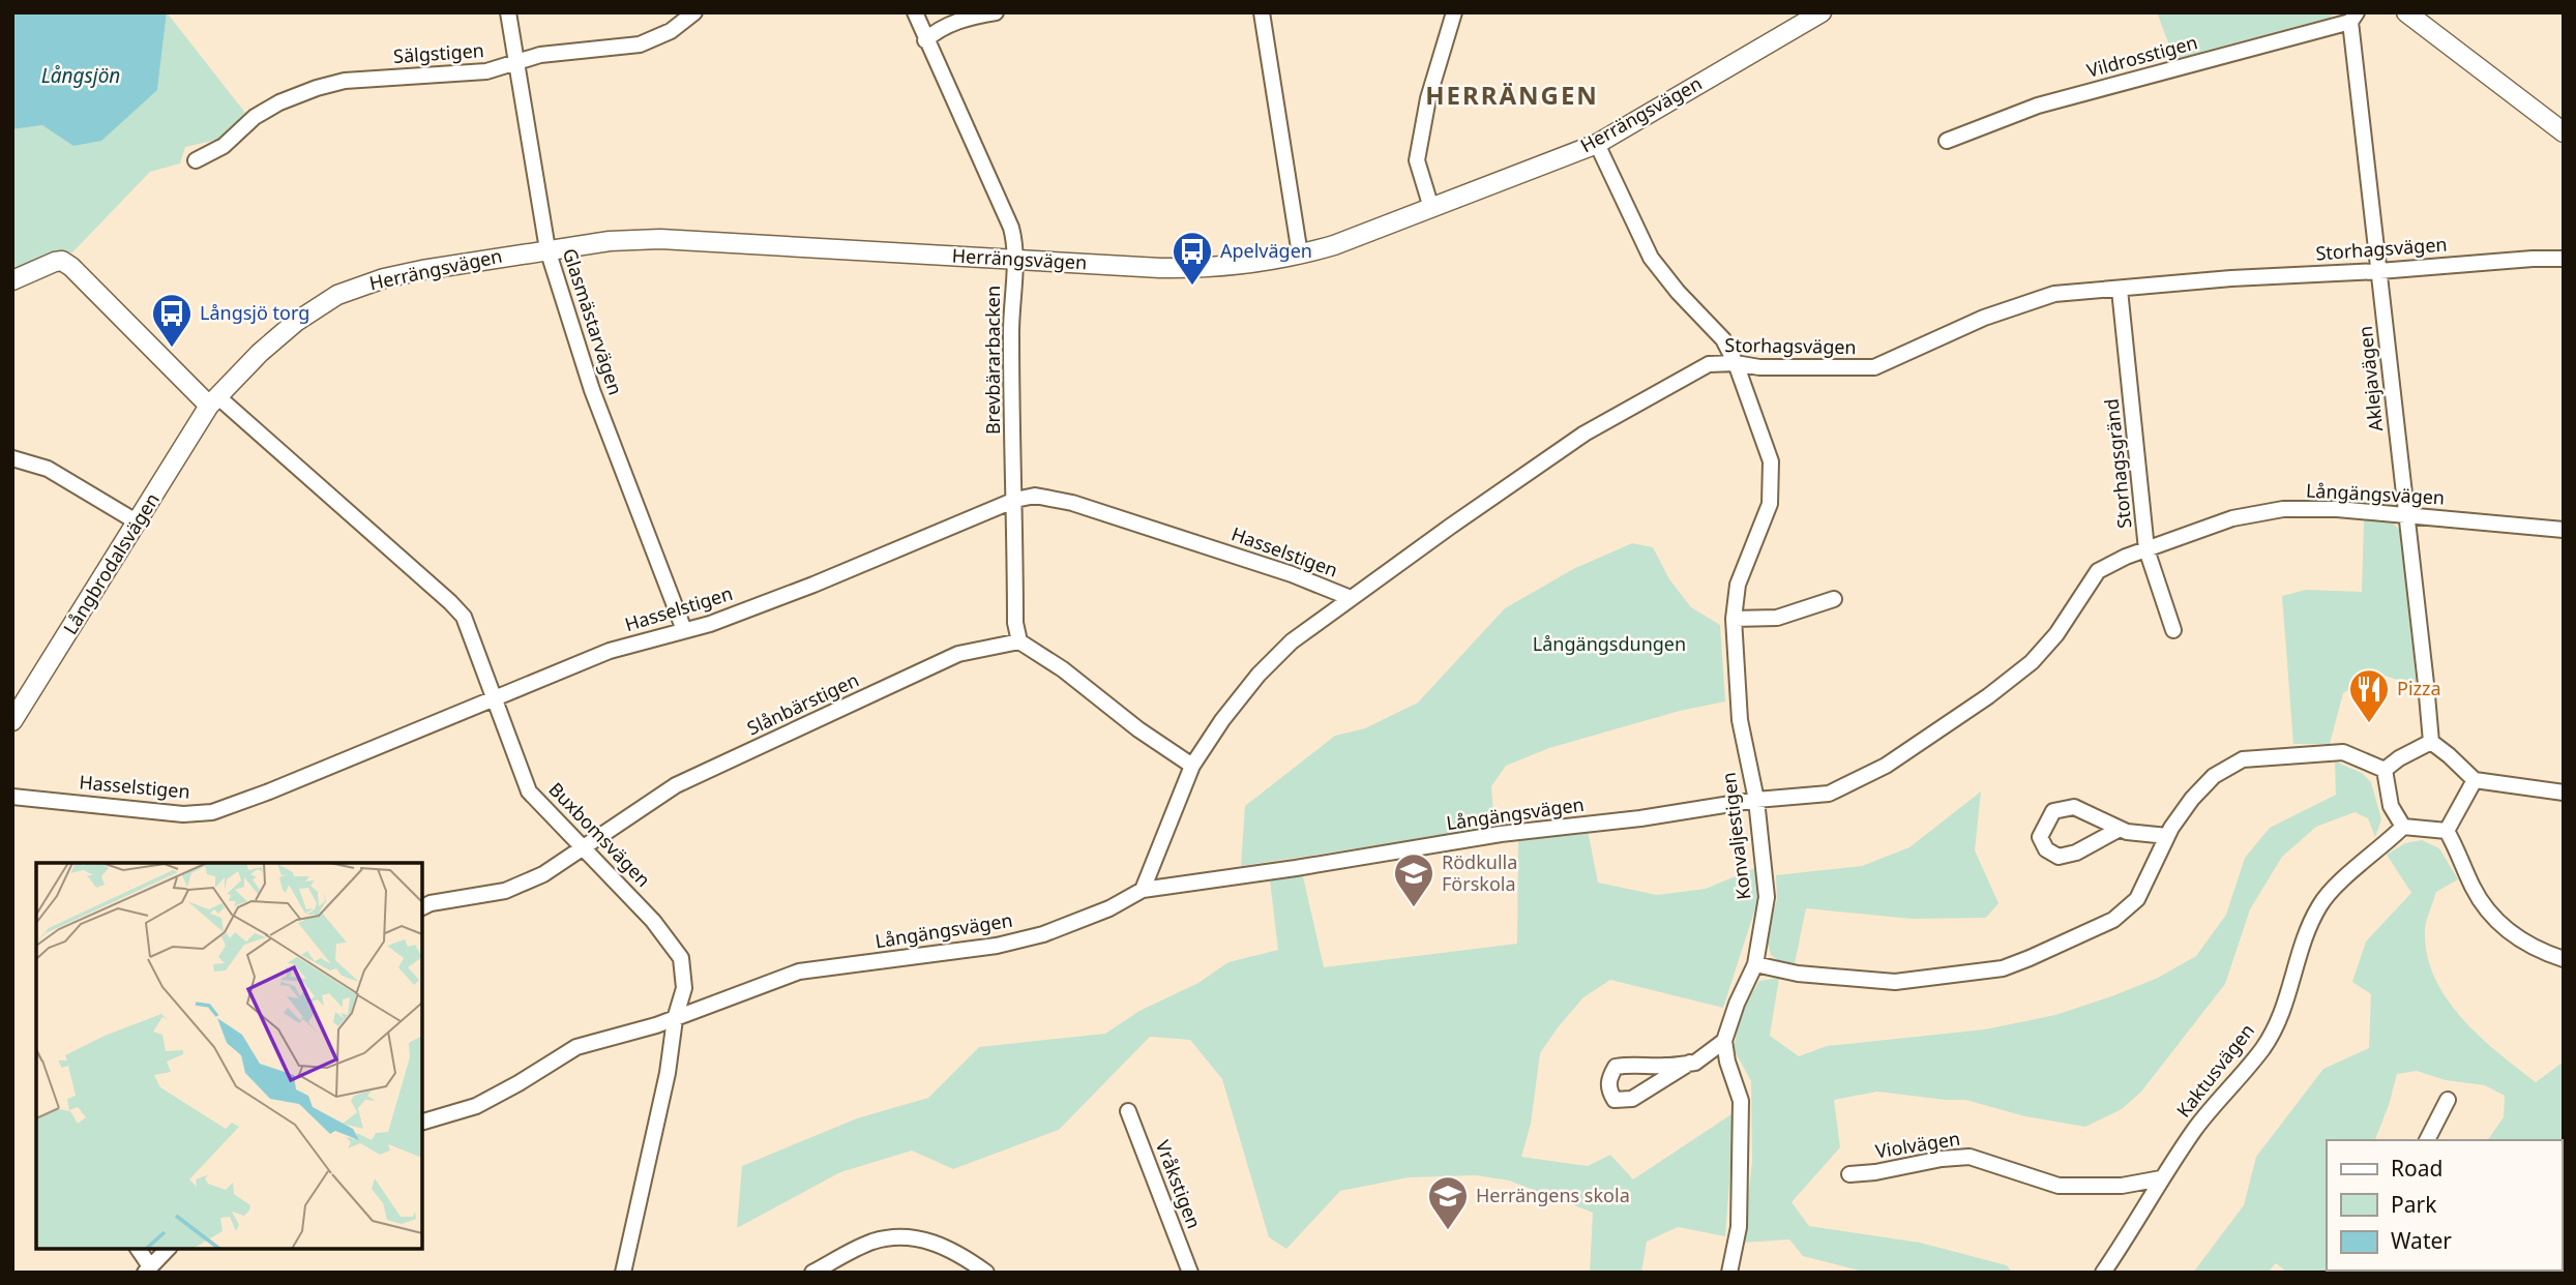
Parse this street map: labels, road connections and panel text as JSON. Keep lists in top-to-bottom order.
{
  "streets": {
    "street": [
      "Sälgstigen",
      "Vildrosstigen",
      "Herrängsvägen",
      "Storhagsvägen",
      "Glasmästarvägen",
      "Brevbärarbacken",
      "Aklejavägen",
      "Storhagsgränd",
      "Långängsvägen",
      "Hasselstigen",
      "Långbrodalsvägen",
      "Slånbärstigen",
      "Buxbomsvägen",
      "Konvaljestigen",
      "Kaktusvägen",
      "Violvägen",
      "Vråkstigen"
    ]
  },
  "crossings": [
    ["Sälgstigen", "Glasmästarvägen"],
    ["Vildrosstigen", "Aklejavägen"],
    ["Herrängsvägen", "Glasmästarvägen"],
    ["Herrängsvägen", "Brevbärarbacken"],
    ["Herrängsvägen", "Långbrodalsvägen"],
    ["Herrängsvägen", "Buxbomsvägen"],
    ["Herrängsvägen", "Konvaljestigen"],
    ["Storhagsvägen", "Aklejavägen"],
    ["Storhagsvägen", "Storhagsgränd"],
    ["Storhagsvägen", "Långängsvägen"],
    ["Storhagsvägen", "Hasselstigen"],
    ["Storhagsvägen", "Konvaljestigen"],
    ["Glasmästarvägen", "Hasselstigen"],
    ["Brevbärarbacken", "Hasselstigen"],
    ["Brevbärarbacken", "Slånbärstigen"],
    ["Aklejavägen", "Långängsvägen"],
    ["Aklejavägen", "Kaktusvägen"],
    ["Storhagsgränd", "Långängsvägen"],
    ["Långängsvägen", "Buxbomsvägen"],
    ["Långängsvägen", "Konvaljestigen"],
    ["Hasselstigen", "Buxbomsvägen"],
    ["Långbrodalsvägen", "Buxbomsvägen"],
    ["Slånbärstigen", "Buxbomsvägen"],
    ["Kaktusvägen", "Violvägen"]
  ],
  "districts": ["HERRÄNGEN"],
  "water": ["Långsjön"],
  "parks": ["Långängsdungen"],
  "places": {
    "bus stop": ["Apelvägen", "Långsjö torg"],
    "restaurant": ["Pizza"],
    "school or university": ["Rödkulla Förskola", "Herrängens skola"]
  },
  "legend": ["Road", "Park", "Water"]
}
